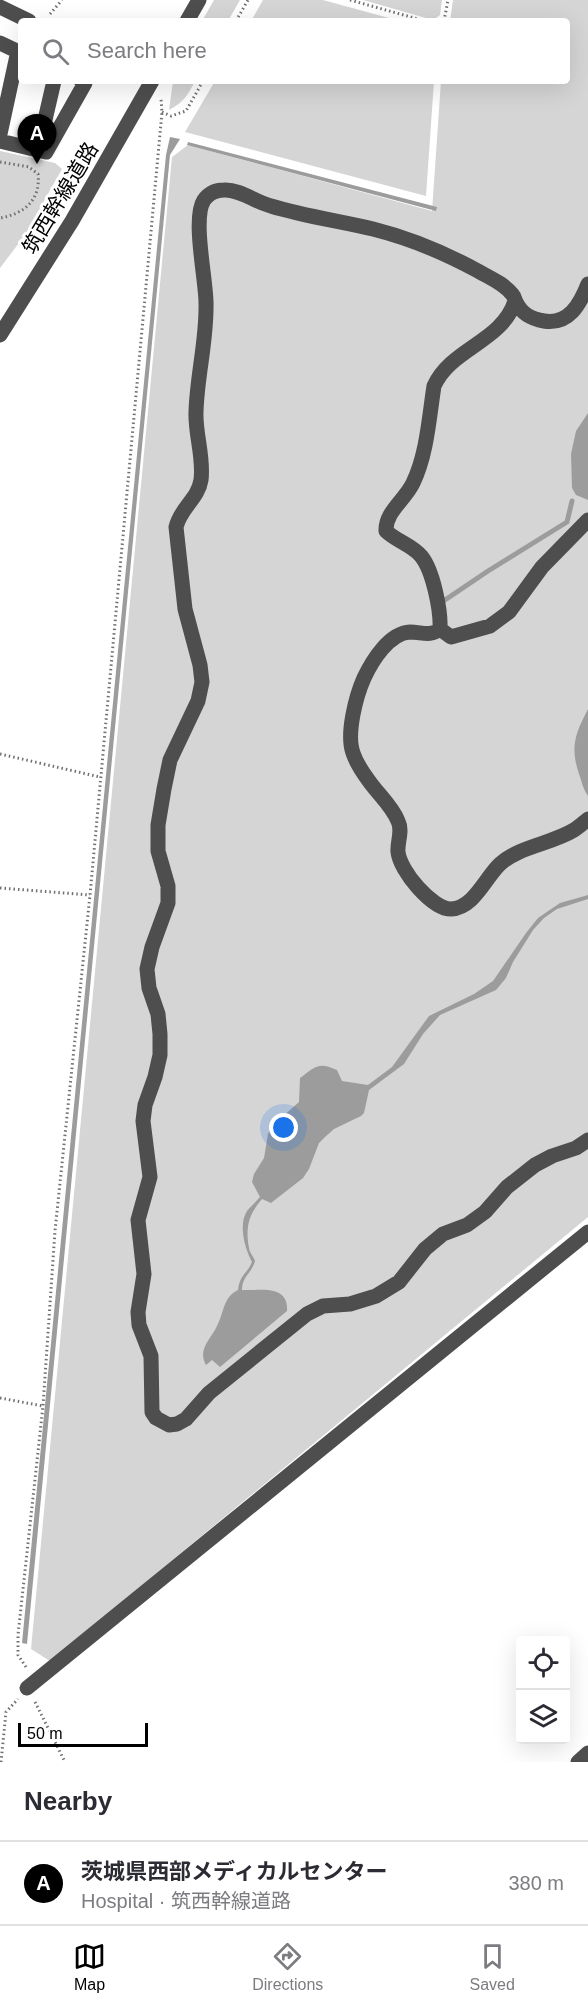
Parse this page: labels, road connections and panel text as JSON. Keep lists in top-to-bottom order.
{
  "streets": {
    "street": ["筑西幹線道路"]
  },
  "scale_bar": "50 m",
  "page": {
    "search": "Search here",
    "pins": "A",
    "scale": "50 m",
    "heading": "Nearby",
    "list": [
      {
        "mark": "A",
        "name": "茨城県西部メディカルセンター",
        "note": "Hospital · 筑西幹線道路",
        "value": "380 m"
      }
    ],
    "nav": ["Map", "Directions", "Saved"]
  }
}
